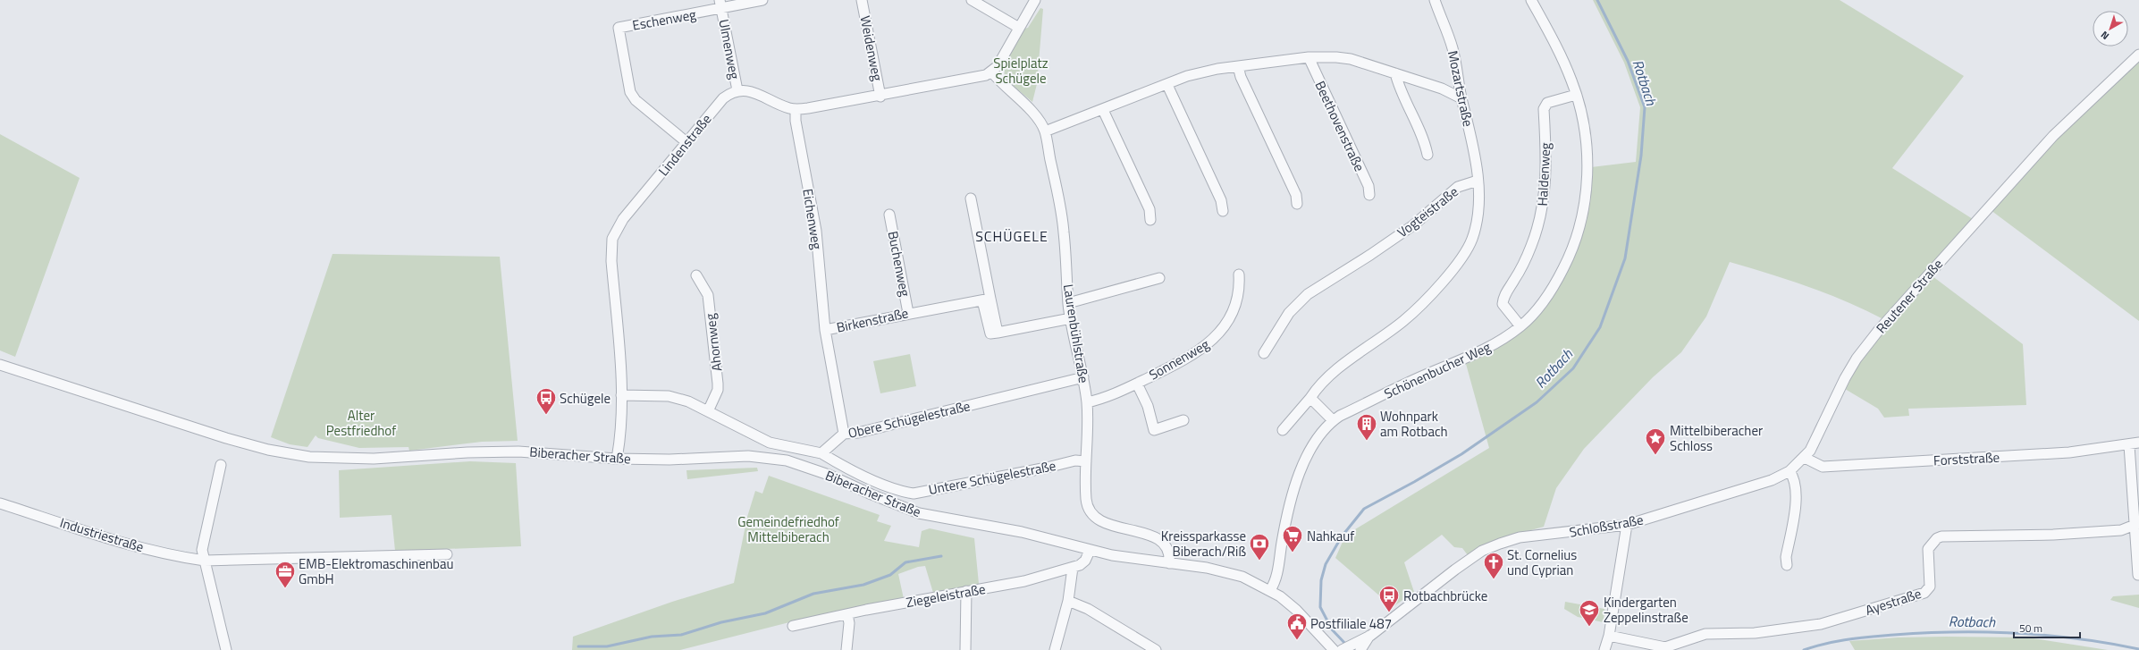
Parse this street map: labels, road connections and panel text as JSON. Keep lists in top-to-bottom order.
{
  "streets": {
    "street": [
      "Eschenweg",
      "Weidenweg",
      "Ulmenweg",
      "Mozartstraße",
      "Beethovenstraße",
      "Lindenstraße",
      "Haldenweg",
      "Vogteistraße",
      "Eichenweg",
      "Buchenweg",
      "Reutener Straße",
      "Birkenstraße",
      "Laurenbühlstraße",
      "Ahornweg",
      "Sonnenweg",
      "Schönenbucher Weg",
      "Obere Schügelestraße",
      "Biberacher Straße",
      "Forststraße",
      "Untere Schügelestraße",
      "Schloßstraße",
      "Industriestraße",
      "Ziegeleistraße",
      "Ayestraße"
    ]
  },
  "crossings": [
    ["Eschenweg", "Ulmenweg"],
    ["Eschenweg", "Lindenstraße"],
    ["Ulmenweg", "Lindenstraße"],
    ["Mozartstraße", "Vogteistraße"],
    ["Lindenstraße", "Biberacher Straße"],
    ["Haldenweg", "Schönenbucher Weg"],
    ["Eichenweg", "Birkenstraße"],
    ["Buchenweg", "Birkenstraße"],
    ["Reutener Straße", "Forststraße"],
    ["Reutener Straße", "Schloßstraße"],
    ["Birkenstraße", "Obere Schügelestraße"],
    ["Laurenbühlstraße", "Sonnenweg"],
    ["Laurenbühlstraße", "Obere Schügelestraße"],
    ["Laurenbühlstraße", "Biberacher Straße"],
    ["Laurenbühlstraße", "Untere Schügelestraße"],
    ["Schönenbucher Weg", "Biberacher Straße"],
    ["Obere Schügelestraße", "Untere Schügelestraße"],
    ["Biberacher Straße", "Schloßstraße"],
    ["Biberacher Straße", "Ziegeleistraße"],
    ["Forststraße", "Ayestraße"]
  ],
  "districts": ["SCHÜGELE"],
  "water": ["Rotbach"],
  "parks": ["Spielplatz Schügele", "Alter Pestfriedhof", "Gemeindefriedhof Mittelbiberach"],
  "places": {
    "bus stop": ["Schügele", "Rotbachbrücke"],
    "building": ["Wohnpark am Rotbach"],
    "place": ["Mittelbiberacher Schloss"],
    "supermarket": ["Nahkauf"],
    "bank": ["Kreissparkasse Biberach/Riß"],
    "church": ["St. Cornelius und Cyprian"],
    "office": ["EMB-Elektromaschinenbau GmbH"],
    "school or university": ["Kindergarten Zeppelinstraße"],
    "public building": ["Postfiliale 487"]
  },
  "scale_bar": "50 m",
  "north": "bottom left"
}
